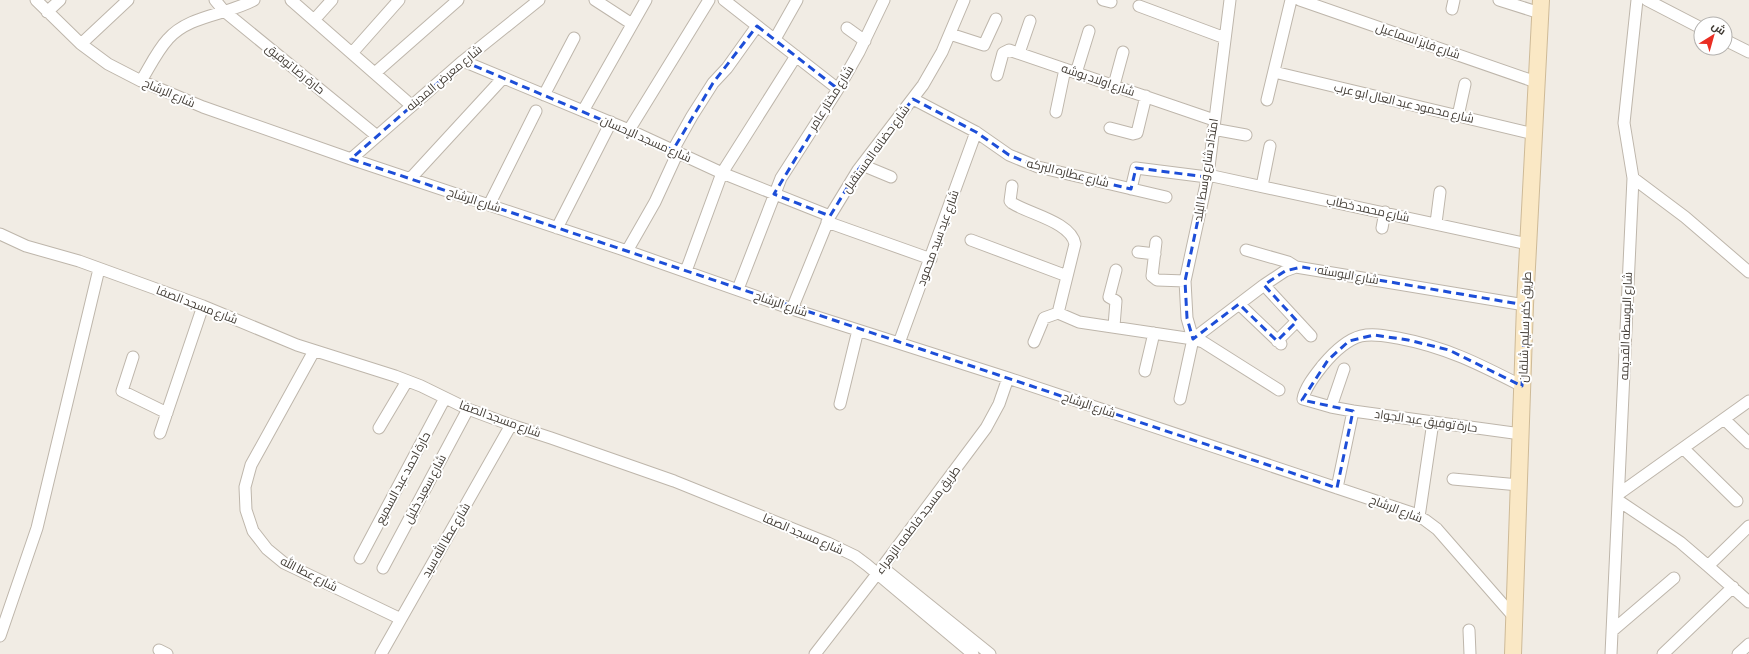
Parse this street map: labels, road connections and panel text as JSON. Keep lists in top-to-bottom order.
{
  "streets": {
    "street": [
      "شارع فايز اسماعيل",
      "حارة رضا توفيق",
      "شارع معرض المدينه",
      "شارع اولاد بوشه",
      "شارع الرشاح",
      "شارع مختار عامر",
      "شارع محمود عبد العال ابو عرب",
      "شارع مسجد الإحسان",
      "شارع حضانه المستقبل",
      "امتداد شارع وسط البلد",
      "شارع عطاره البركه",
      "شارع محمد خطاب",
      "شارع عيد سيد محمود",
      "شارع البوسته",
      "شارع مسجد الصفا",
      "شارع البوسطه القديمه",
      "طريق كفر سليم, شلقان",
      "حارة توفيق عبد الجواد",
      "حارة احمد عبد السميع",
      "شارع سعيد خليل",
      "طريق مسجد فاطمه الزهراء",
      "شارع عطا الله سيد",
      "شارع عطا الله"
    ]
  },
  "crossings": [
    ["شارع فايز اسماعيل", "طريق كفر سليم, شلقان"],
    ["حارة رضا توفيق", "شارع معرض المدينه"],
    ["شارع معرض المدينه", "شارع الرشاح"],
    ["شارع معرض المدينه", "شارع مسجد الإحسان"],
    ["شارع اولاد بوشه", "امتداد شارع وسط البلد"],
    ["شارع الرشاح", "شارع مختار عامر"],
    ["شارع الرشاح", "شارع حضانه المستقبل"],
    ["شارع الرشاح", "شارع عيد سيد محمود"],
    ["شارع الرشاح", "طريق كفر سليم, شلقان"],
    ["شارع الرشاح", "طريق مسجد فاطمه الزهراء"],
    ["شارع مختار عامر", "شارع مسجد الإحسان"],
    ["شارع محمود عبد العال ابو عرب", "طريق كفر سليم, شلقان"],
    ["شارع مسجد الإحسان", "شارع حضانه المستقبل"],
    ["شارع مسجد الإحسان", "شارع عيد سيد محمود"],
    ["شارع حضانه المستقبل", "شارع عطاره البركه"],
    ["امتداد شارع وسط البلد", "شارع محمد خطاب"],
    ["شارع عطاره البركه", "شارع محمد خطاب"],
    ["شارع عطاره البركه", "شارع عيد سيد محمود"],
    ["شارع محمد خطاب", "طريق كفر سليم, شلقان"],
    ["شارع البوسته", "طريق كفر سليم, شلقان"],
    ["شارع مسجد الصفا", "حارة احمد عبد السميع"],
    ["شارع مسجد الصفا", "شارع سعيد خليل"],
    ["شارع مسجد الصفا", "طريق مسجد فاطمه الزهراء"],
    ["شارع مسجد الصفا", "شارع عطا الله سيد"],
    ["شارع مسجد الصفا", "شارع عطا الله"],
    ["طريق كفر سليم, شلقان", "حارة توفيق عبد الجواد"],
    ["شارع عطا الله سيد", "شارع عطا الله"]
  ],
  "north": "top right"
}
